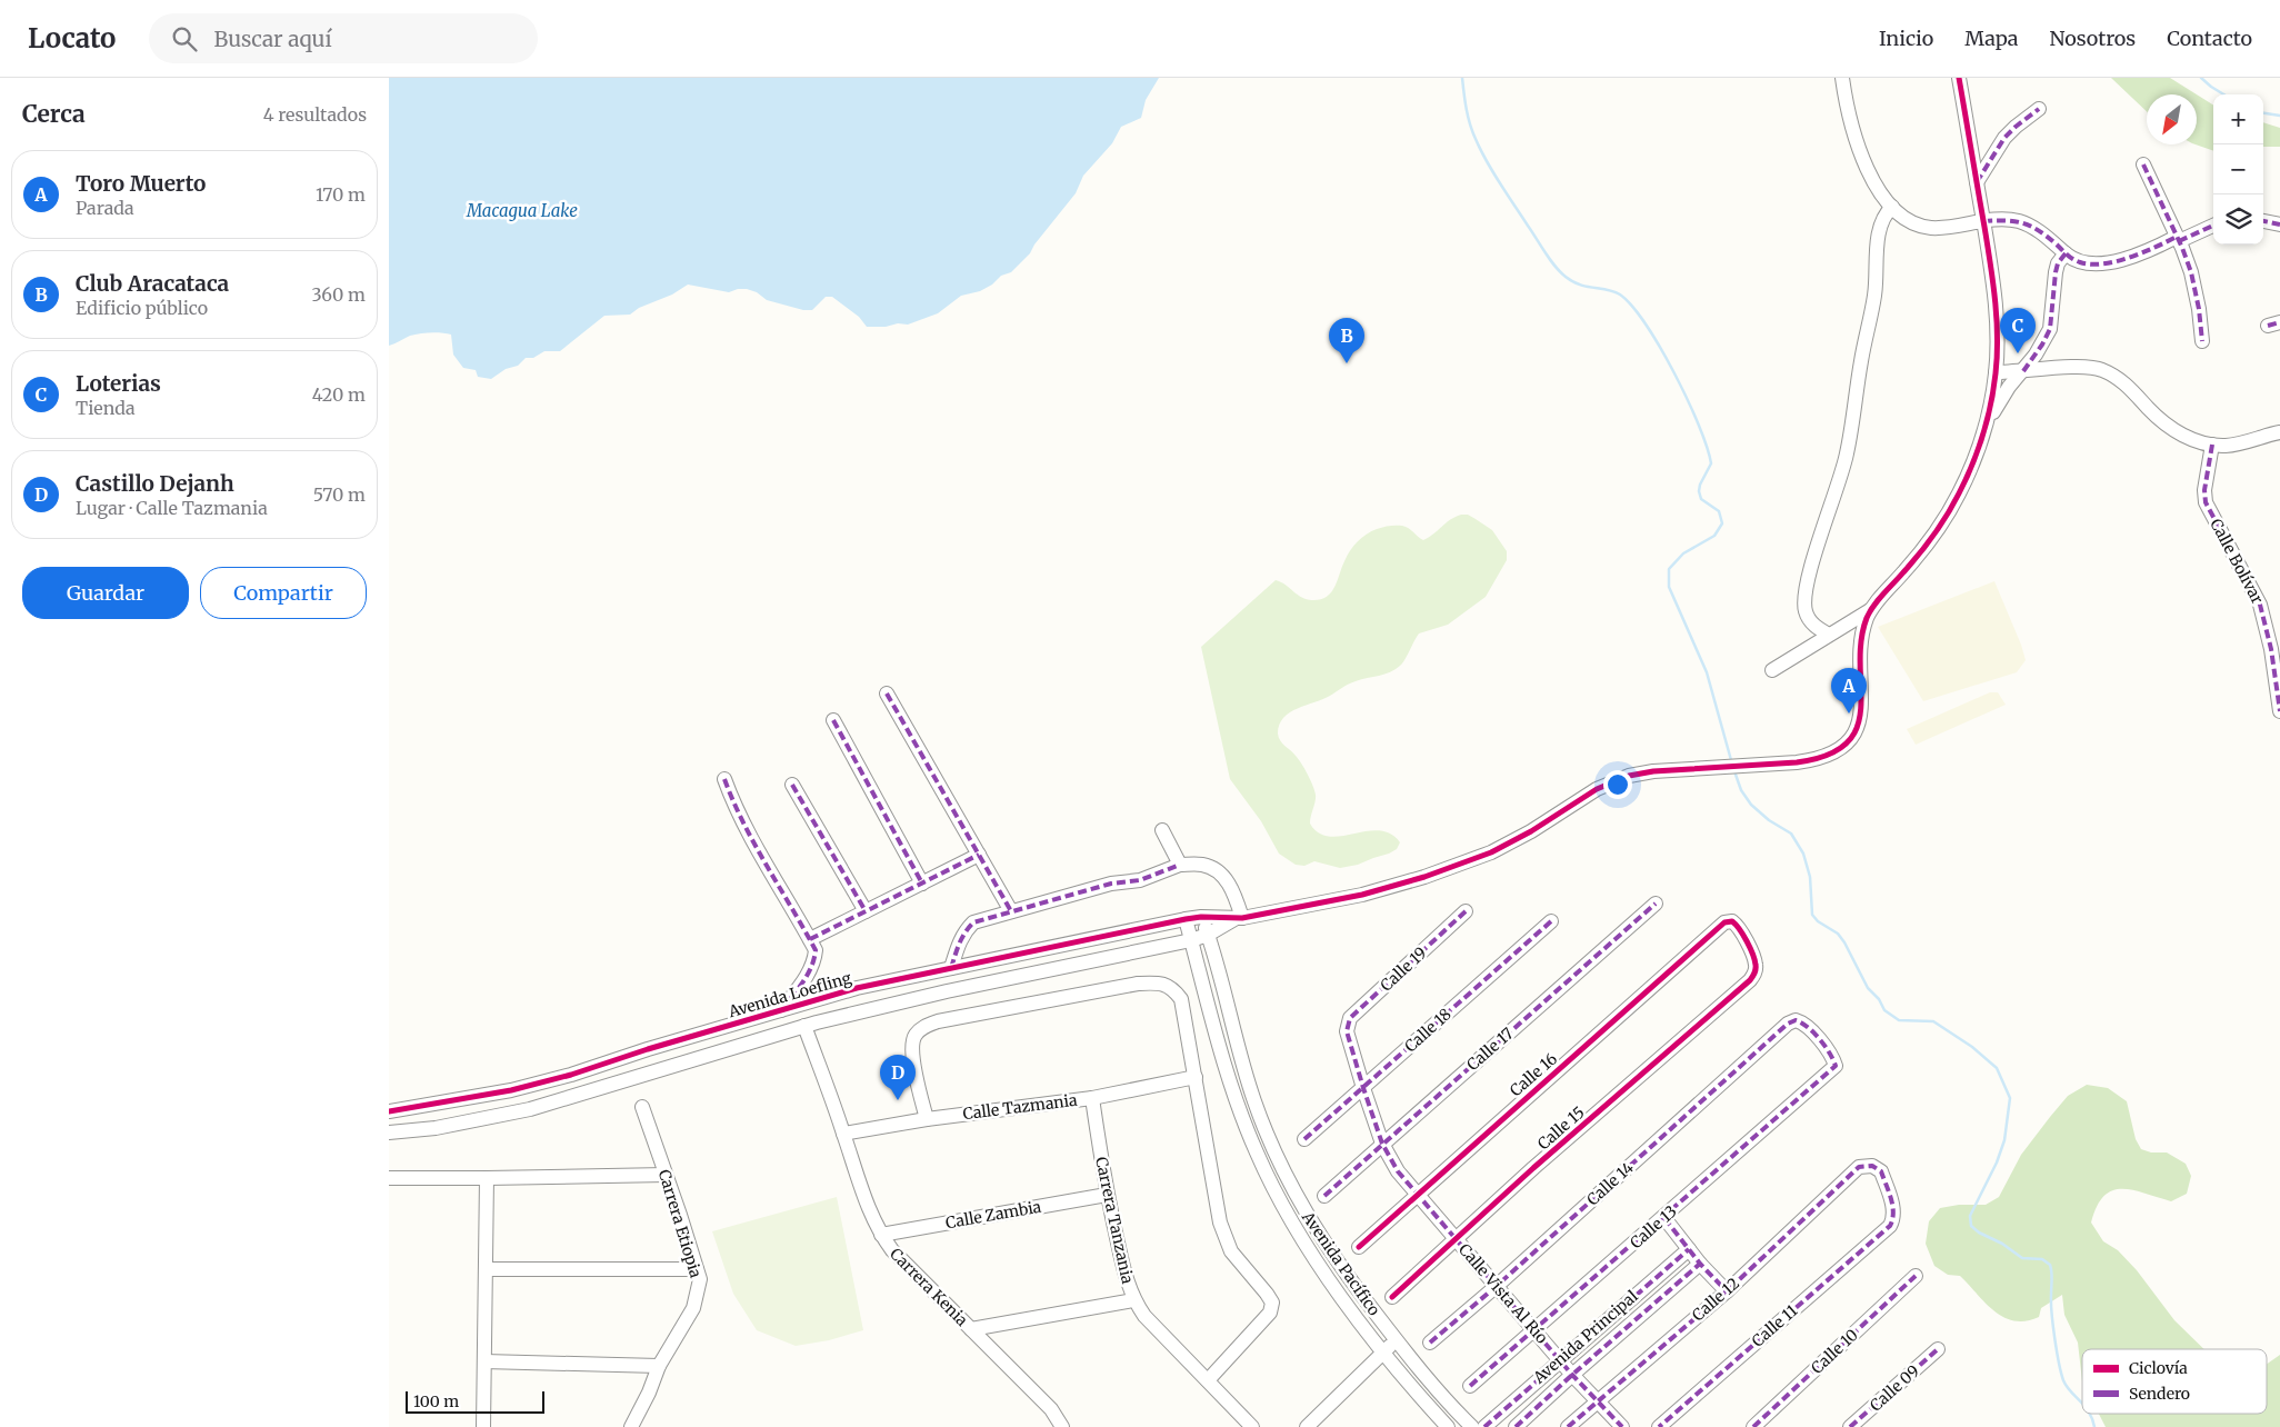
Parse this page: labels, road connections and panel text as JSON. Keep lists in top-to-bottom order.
{
  "streets": {
    "street": [
      "Calle Bolívar",
      "Calle 19",
      "Avenida Loefling",
      "Calle 18",
      "Calle 17",
      "Calle 16",
      "Calle Tazmania",
      "Calle 15",
      "Calle 14",
      "Calle Zambia",
      "Carrera Tanzania",
      "Carrera Etiopia",
      "Calle 13",
      "Avenida Pacífico",
      "Carrera Kenia",
      "Calle Vista Al Río",
      "Calle 12",
      "Calle 11",
      "Avenida Principal",
      "Calle 10",
      "Calle 09"
    ]
  },
  "crossings": [
    ["Calle 19", "Calle Vista Al Río"],
    ["Avenida Loefling", "Avenida Pacífico"],
    ["Calle 18", "Calle Vista Al Río"],
    ["Calle 17", "Calle Vista Al Río"],
    ["Calle 16", "Calle 15"],
    ["Calle 16", "Calle Vista Al Río"],
    ["Calle Tazmania", "Carrera Tanzania"],
    ["Calle Tazmania", "Carrera Kenia"],
    ["Calle 15", "Calle Vista Al Río"],
    ["Calle 14", "Calle 13"],
    ["Calle 14", "Calle Vista Al Río"],
    ["Calle Zambia", "Carrera Tanzania"],
    ["Calle Zambia", "Carrera Kenia"],
    ["Calle 13", "Calle Vista Al Río"],
    ["Calle Vista Al Río", "Calle 12"],
    ["Calle Vista Al Río", "Avenida Principal"],
    ["Calle 12", "Calle 11"]
  ],
  "water": ["Macagua Lake"],
  "legend": ["Ciclovía", "Sendero"],
  "scale_bar": "100 m",
  "north": "bottom left",
  "page": {
    "header": "Locato",
    "search": "Buscar aquí",
    "nav": [
      "Inicio",
      "Mapa",
      "Nosotros",
      "Contacto"
    ],
    "heading": ["Cerca", "4 resultados"],
    "map_buttons": ["+", "−"],
    "list": [
      {
        "mark": "A",
        "name": "Toro Muerto",
        "note": "Parada",
        "value": "170 m"
      },
      {
        "mark": "B",
        "name": "Club Aracataca",
        "note": "Edificio público",
        "value": "360 m"
      },
      {
        "mark": "C",
        "name": "Loterias",
        "note": "Tienda",
        "value": "420 m"
      },
      {
        "mark": "D",
        "name": "Castillo Dejanh",
        "note": "Lugar · Calle Tazmania",
        "value": "570 m"
      }
    ],
    "pins": [
      "C",
      "B",
      "A",
      "D"
    ],
    "buttons": ["Guardar", "Compartir"],
    "scale": "100 m"
  }
}
